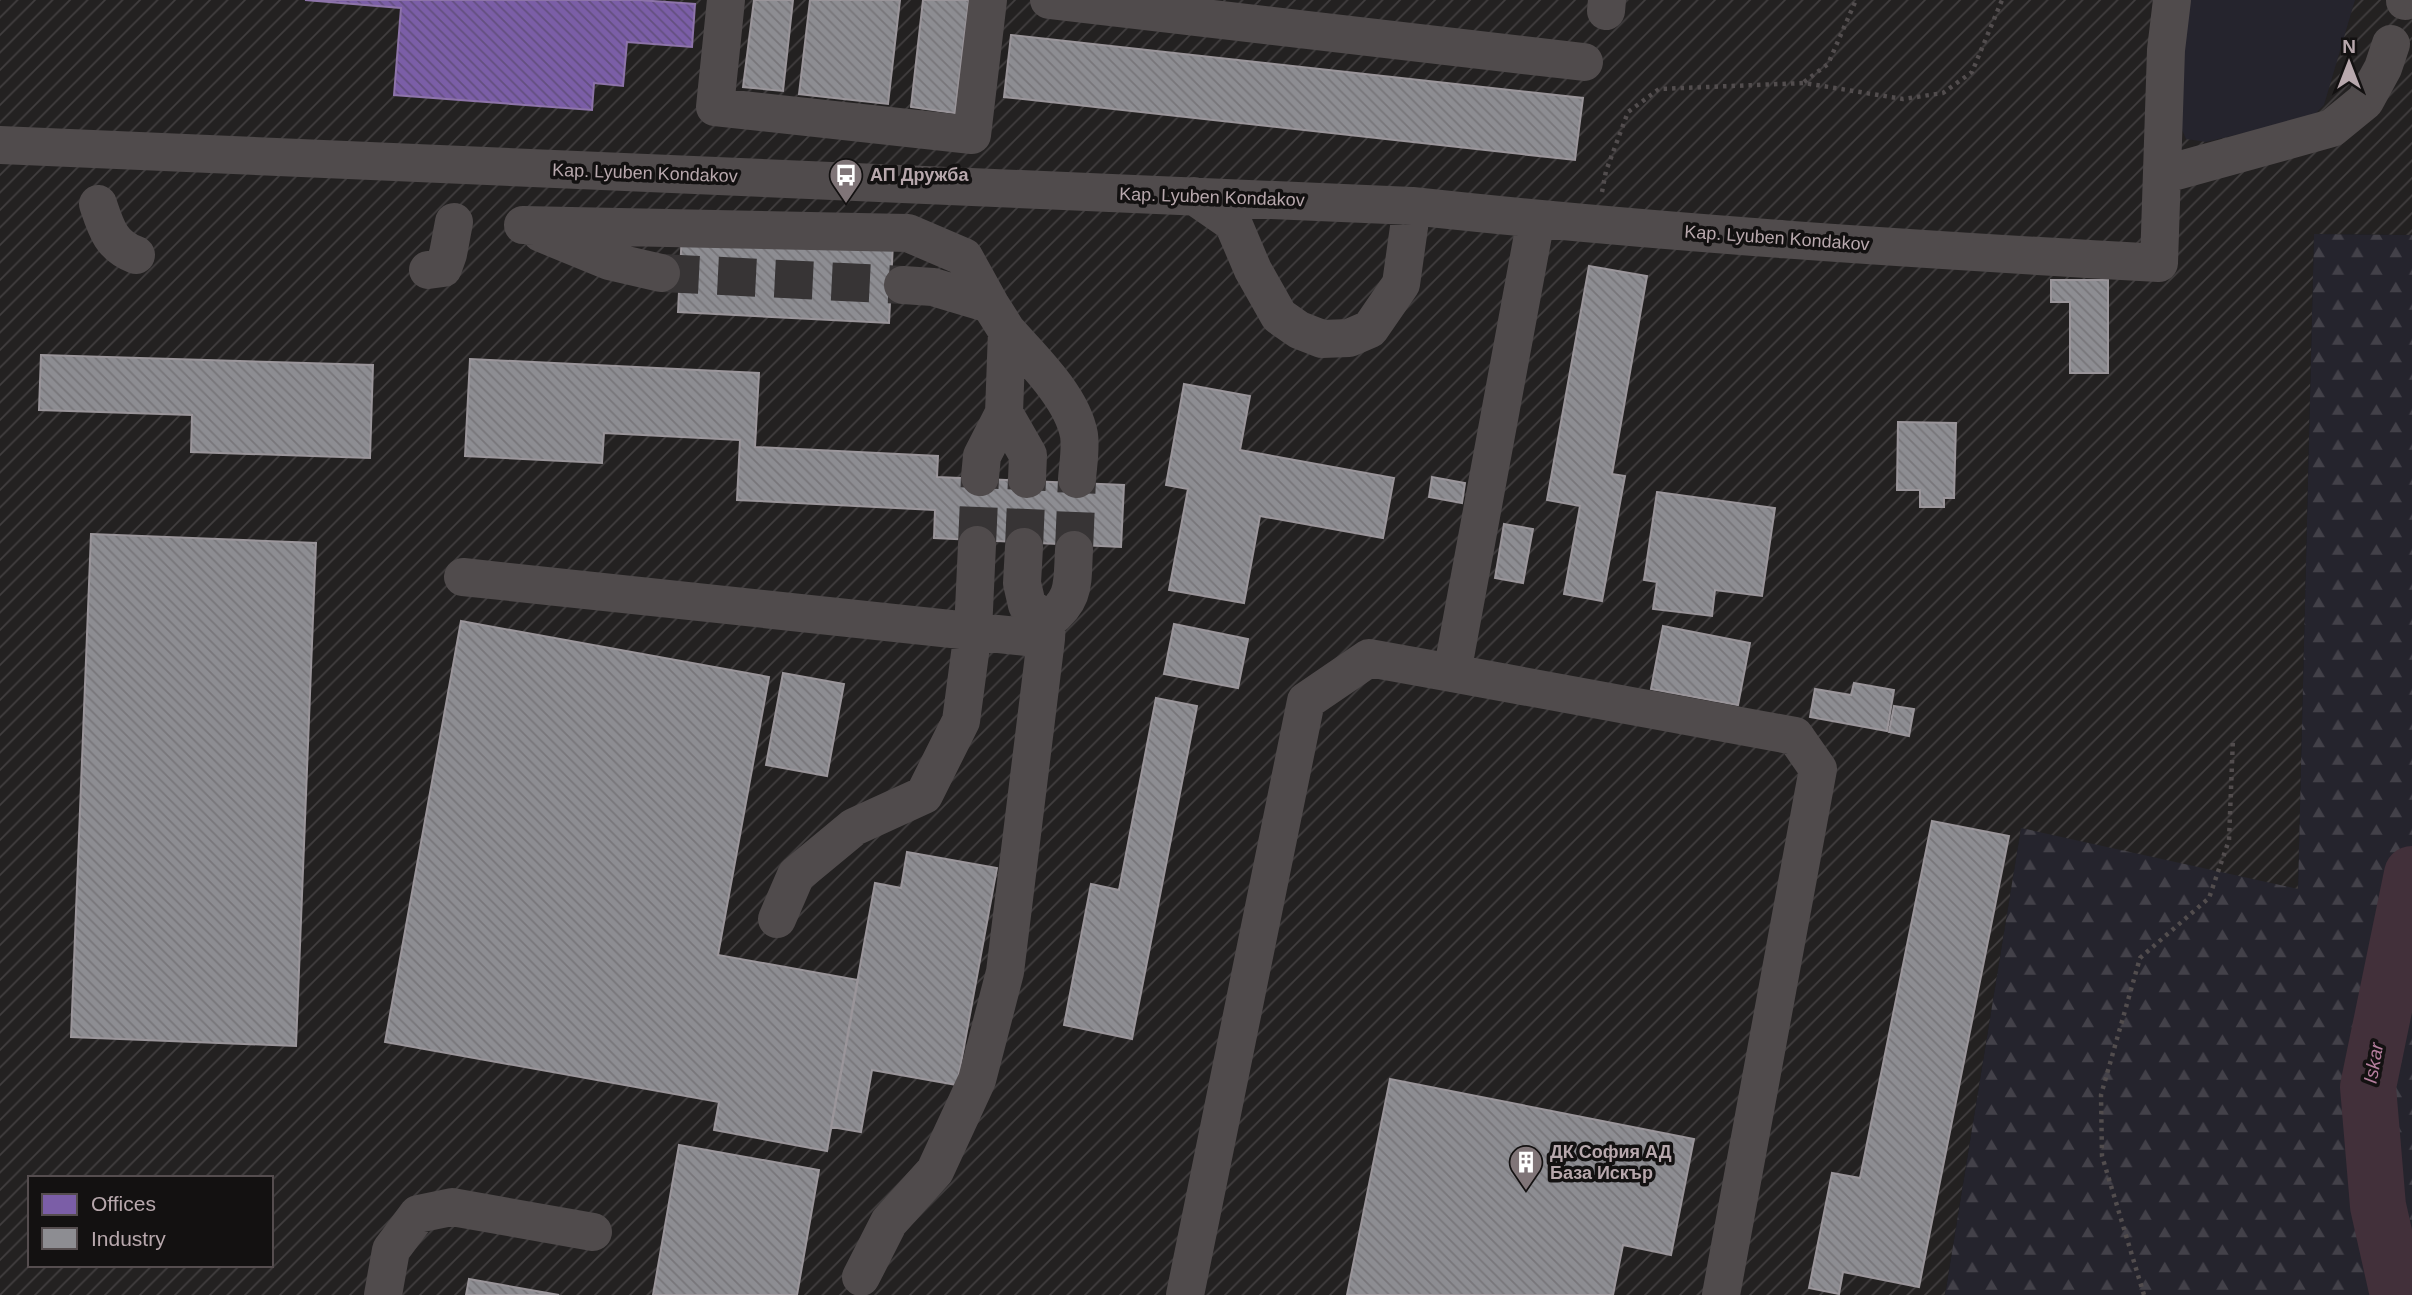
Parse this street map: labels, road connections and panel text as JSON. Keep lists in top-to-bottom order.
{
  "streets": {
    "street": ["Kap. Lyuben Kondakov"]
  },
  "water": ["Iskar"],
  "places": {
    "bus stop": ["АП Дружба"],
    "building": ["ДК София АД База Искър"]
  },
  "legend": ["Offices", "Industry"],
  "north": "top"
}
